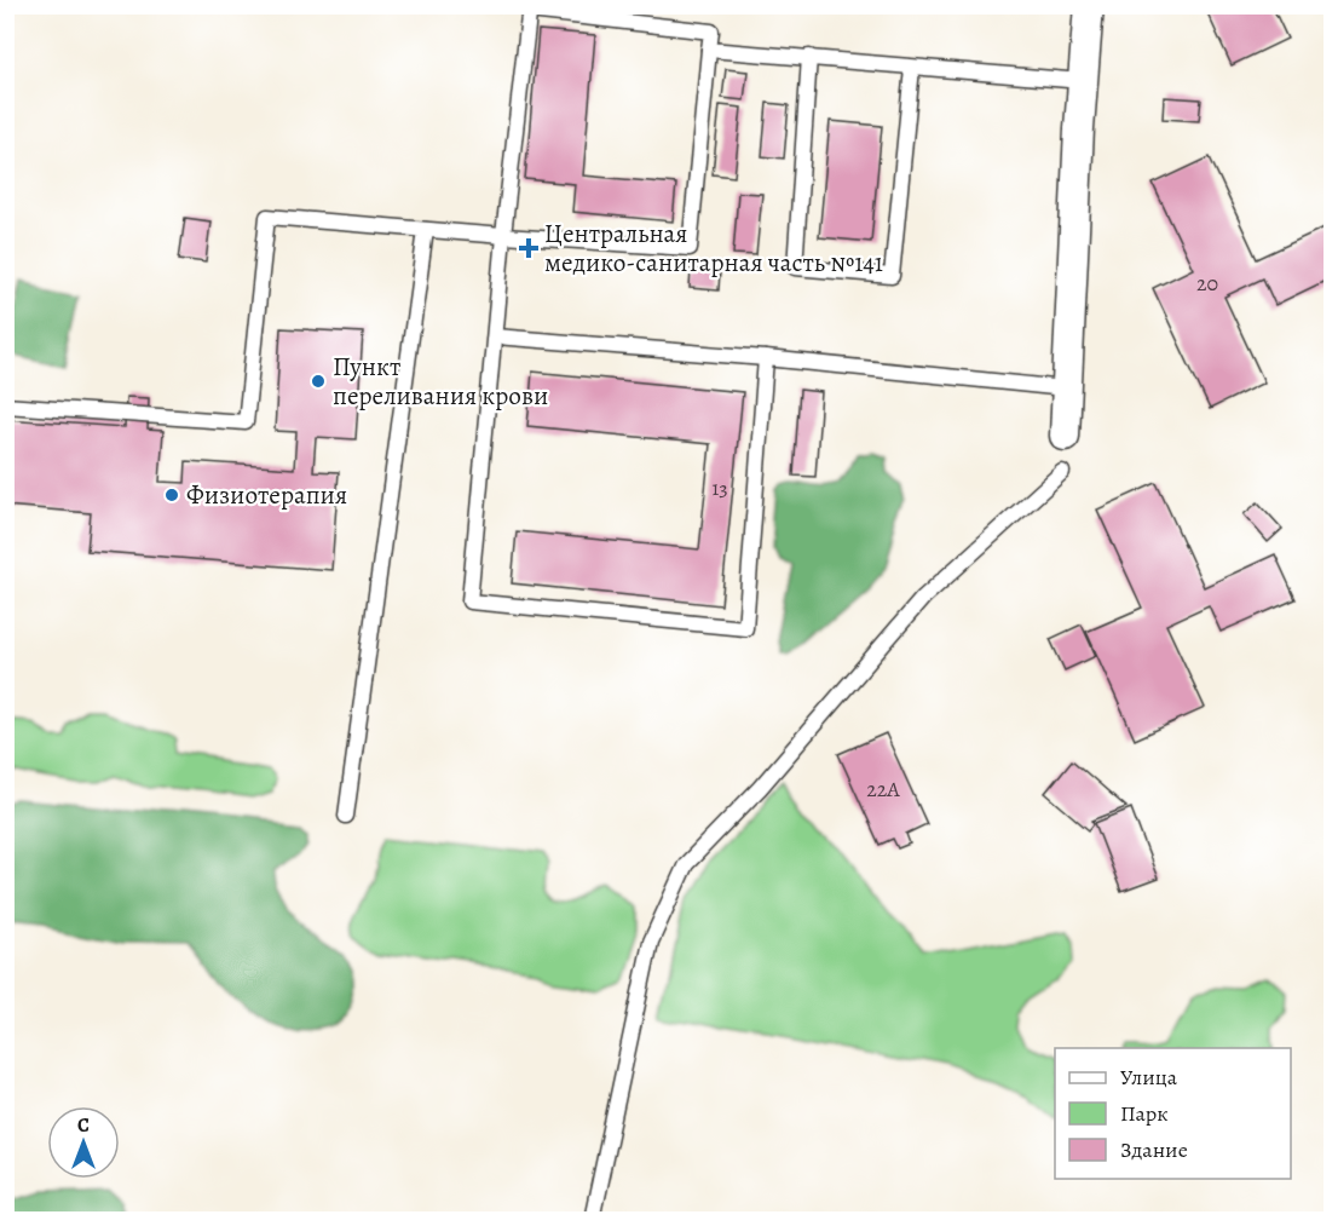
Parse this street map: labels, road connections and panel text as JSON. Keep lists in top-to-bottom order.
{
  "places": {
    "health": ["Центральная медико-санитарная часть №141"],
    "other": ["Пункт переливания крови", "Физиотерапия"]
  },
  "house_numbers": ["20", "13", "22А"],
  "legend": ["Улица", "Парк", "Здание"],
  "north": "top"
}
